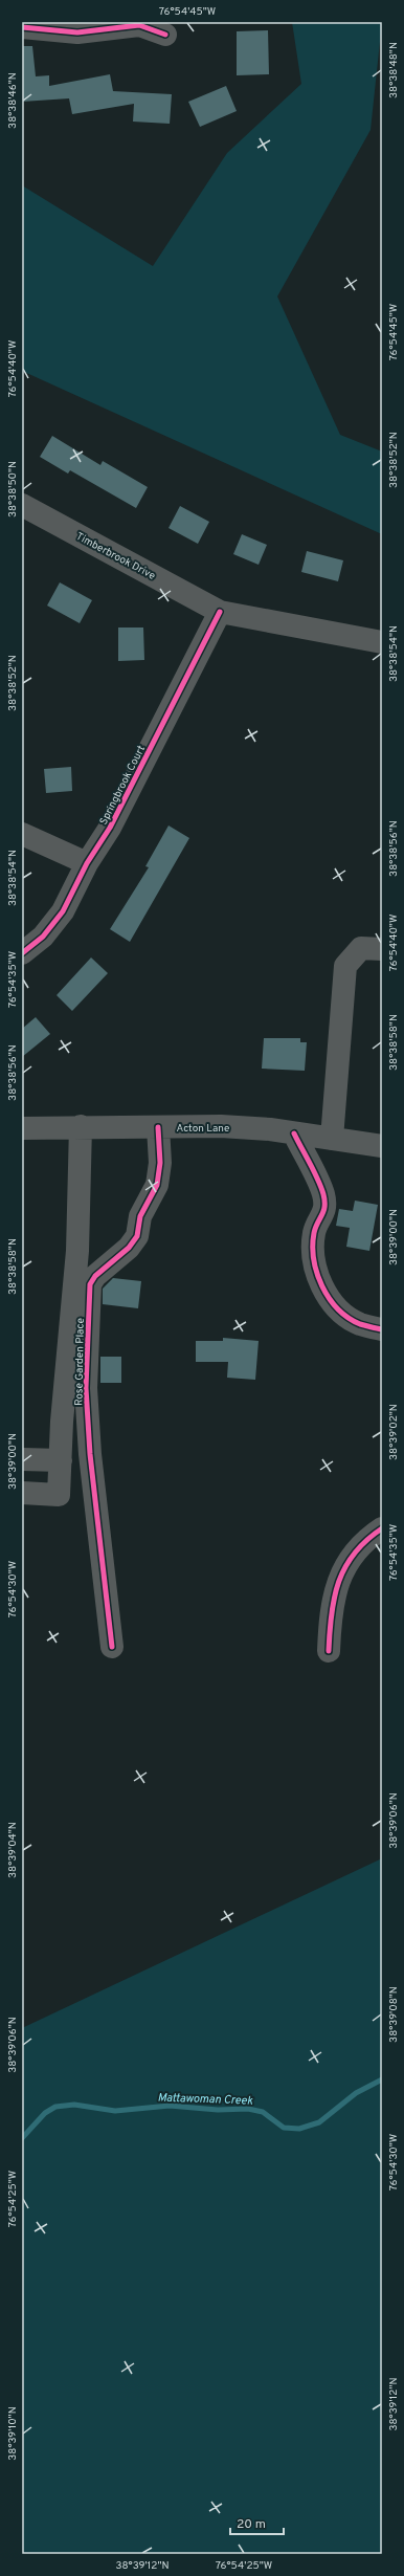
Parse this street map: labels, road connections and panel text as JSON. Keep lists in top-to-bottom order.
{
  "streets": {
    "street": [
      "Timberbrook Drive",
      "Springbrook Court",
      "Acton Lane",
      "Rose Garden Place"
    ]
  },
  "crossings": [
    ["Timberbrook Drive", "Springbrook Court"],
    ["Acton Lane", "Rose Garden Place"]
  ],
  "water": ["Mattawoman Creek"],
  "scale_bar": "20 m",
  "coordinates": [
    "76°54'45\"W",
    "38°38'48\"N",
    "38°38'46\"N",
    "76°54'40\"W",
    "38°38'52\"N",
    "38°38'50\"N",
    "38°38'54\"N",
    "38°38'56\"N",
    "76°54'35\"W",
    "38°38'58\"N",
    "38°39'00\"N",
    "38°39'02\"N",
    "76°54'30\"W",
    "38°39'06\"N",
    "38°39'04\"N",
    "38°39'08\"N",
    "76°54'25\"W",
    "38°39'12\"N",
    "38°39'10\"N"
  ]
}
